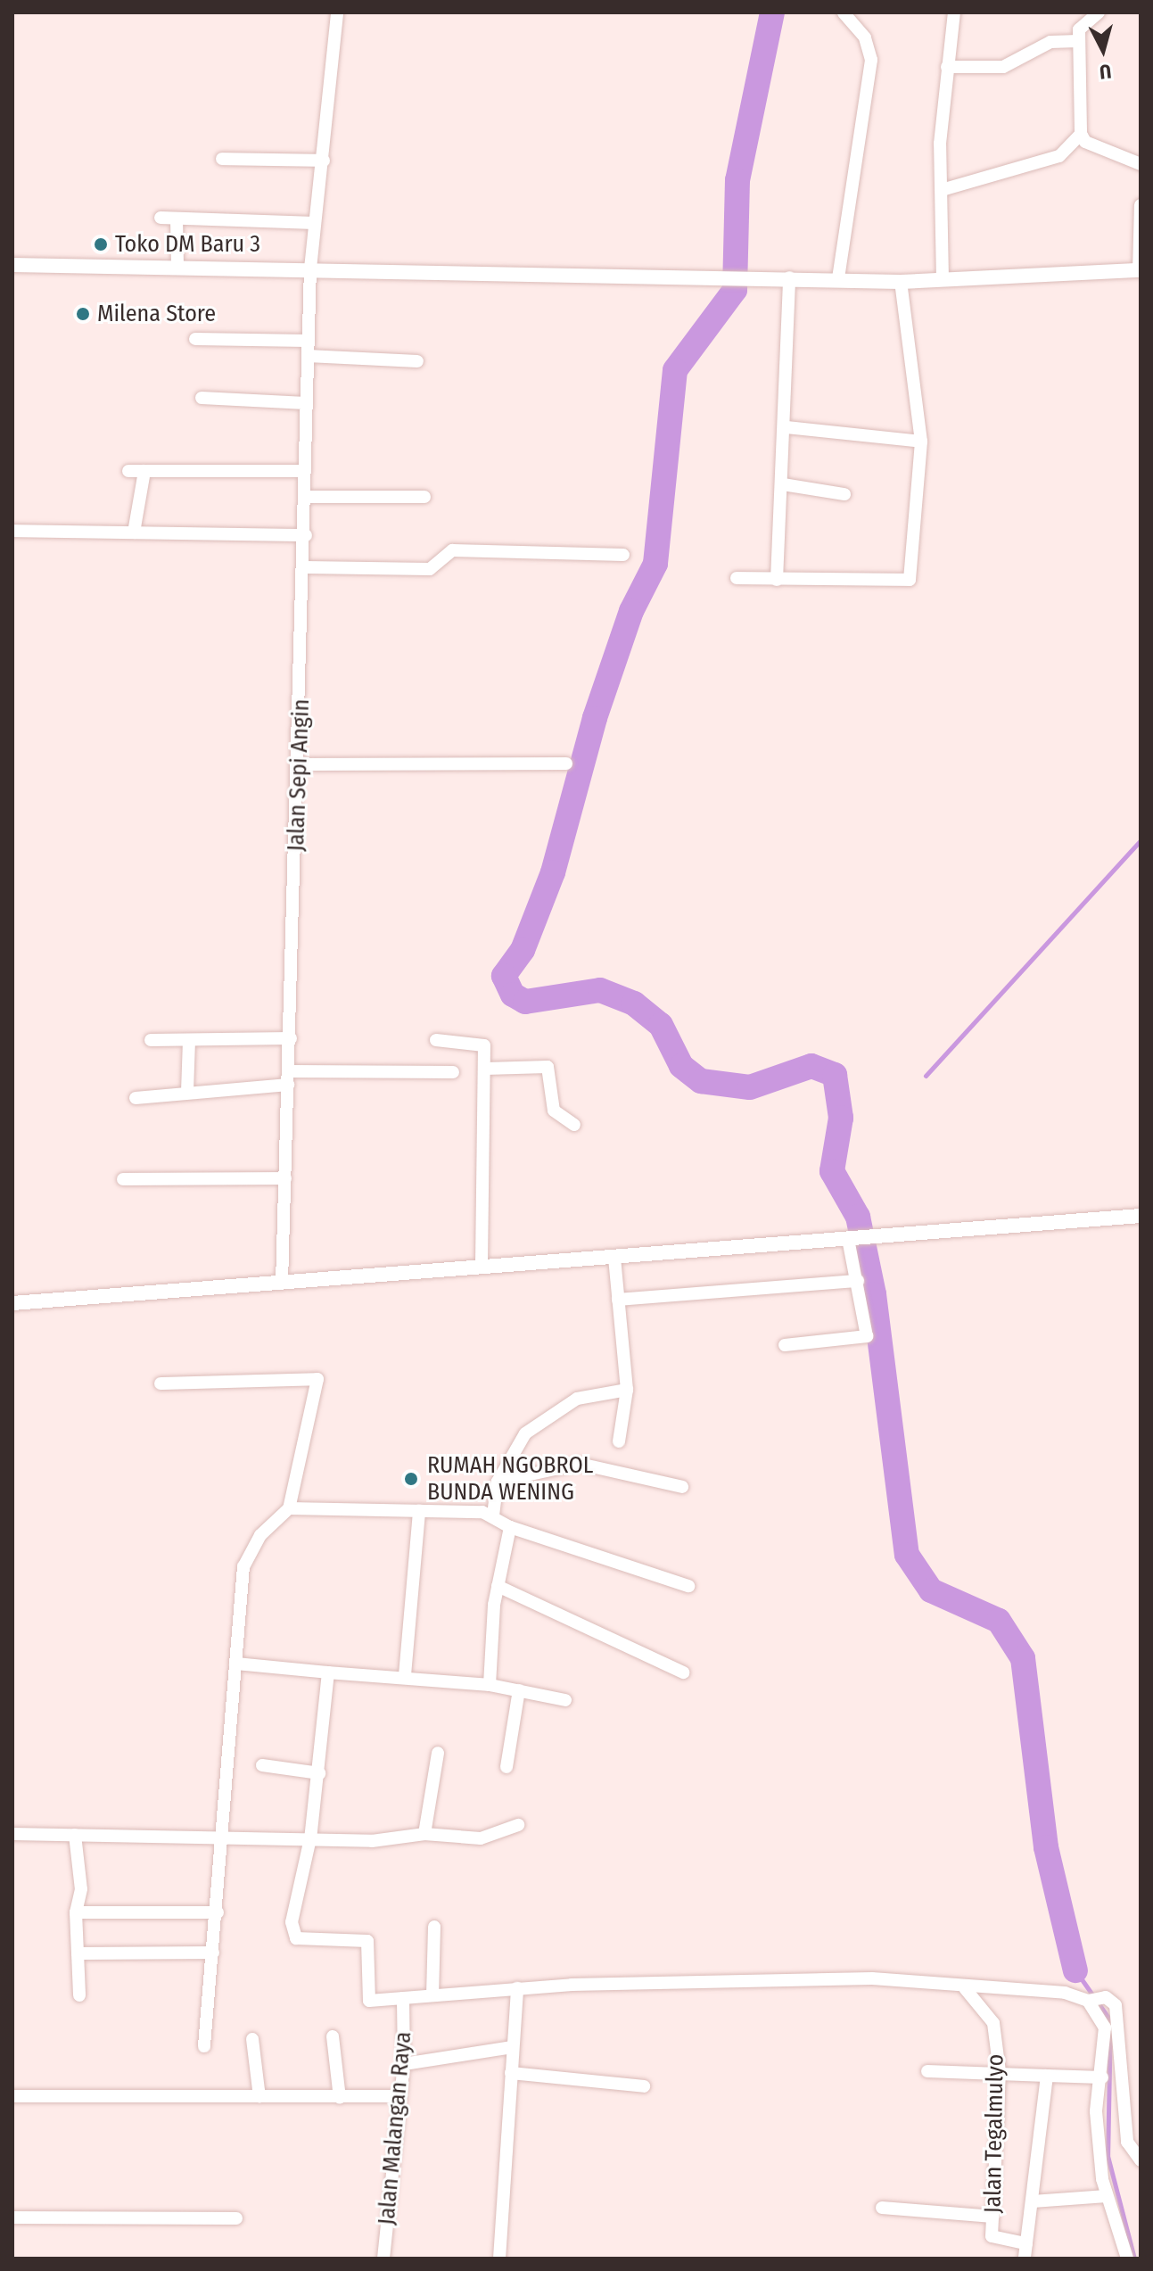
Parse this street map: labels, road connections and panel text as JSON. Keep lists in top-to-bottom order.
{
  "streets": {
    "street": ["Jalan Sepi Angin", "Jalan Malangan Raya", "Jalan Tegalmulyo"]
  },
  "places": ["Toko DM Baru 3", "Milena Store", "RUMAH NGOBROL BUNDA WENING"],
  "north": "bottom"
}
